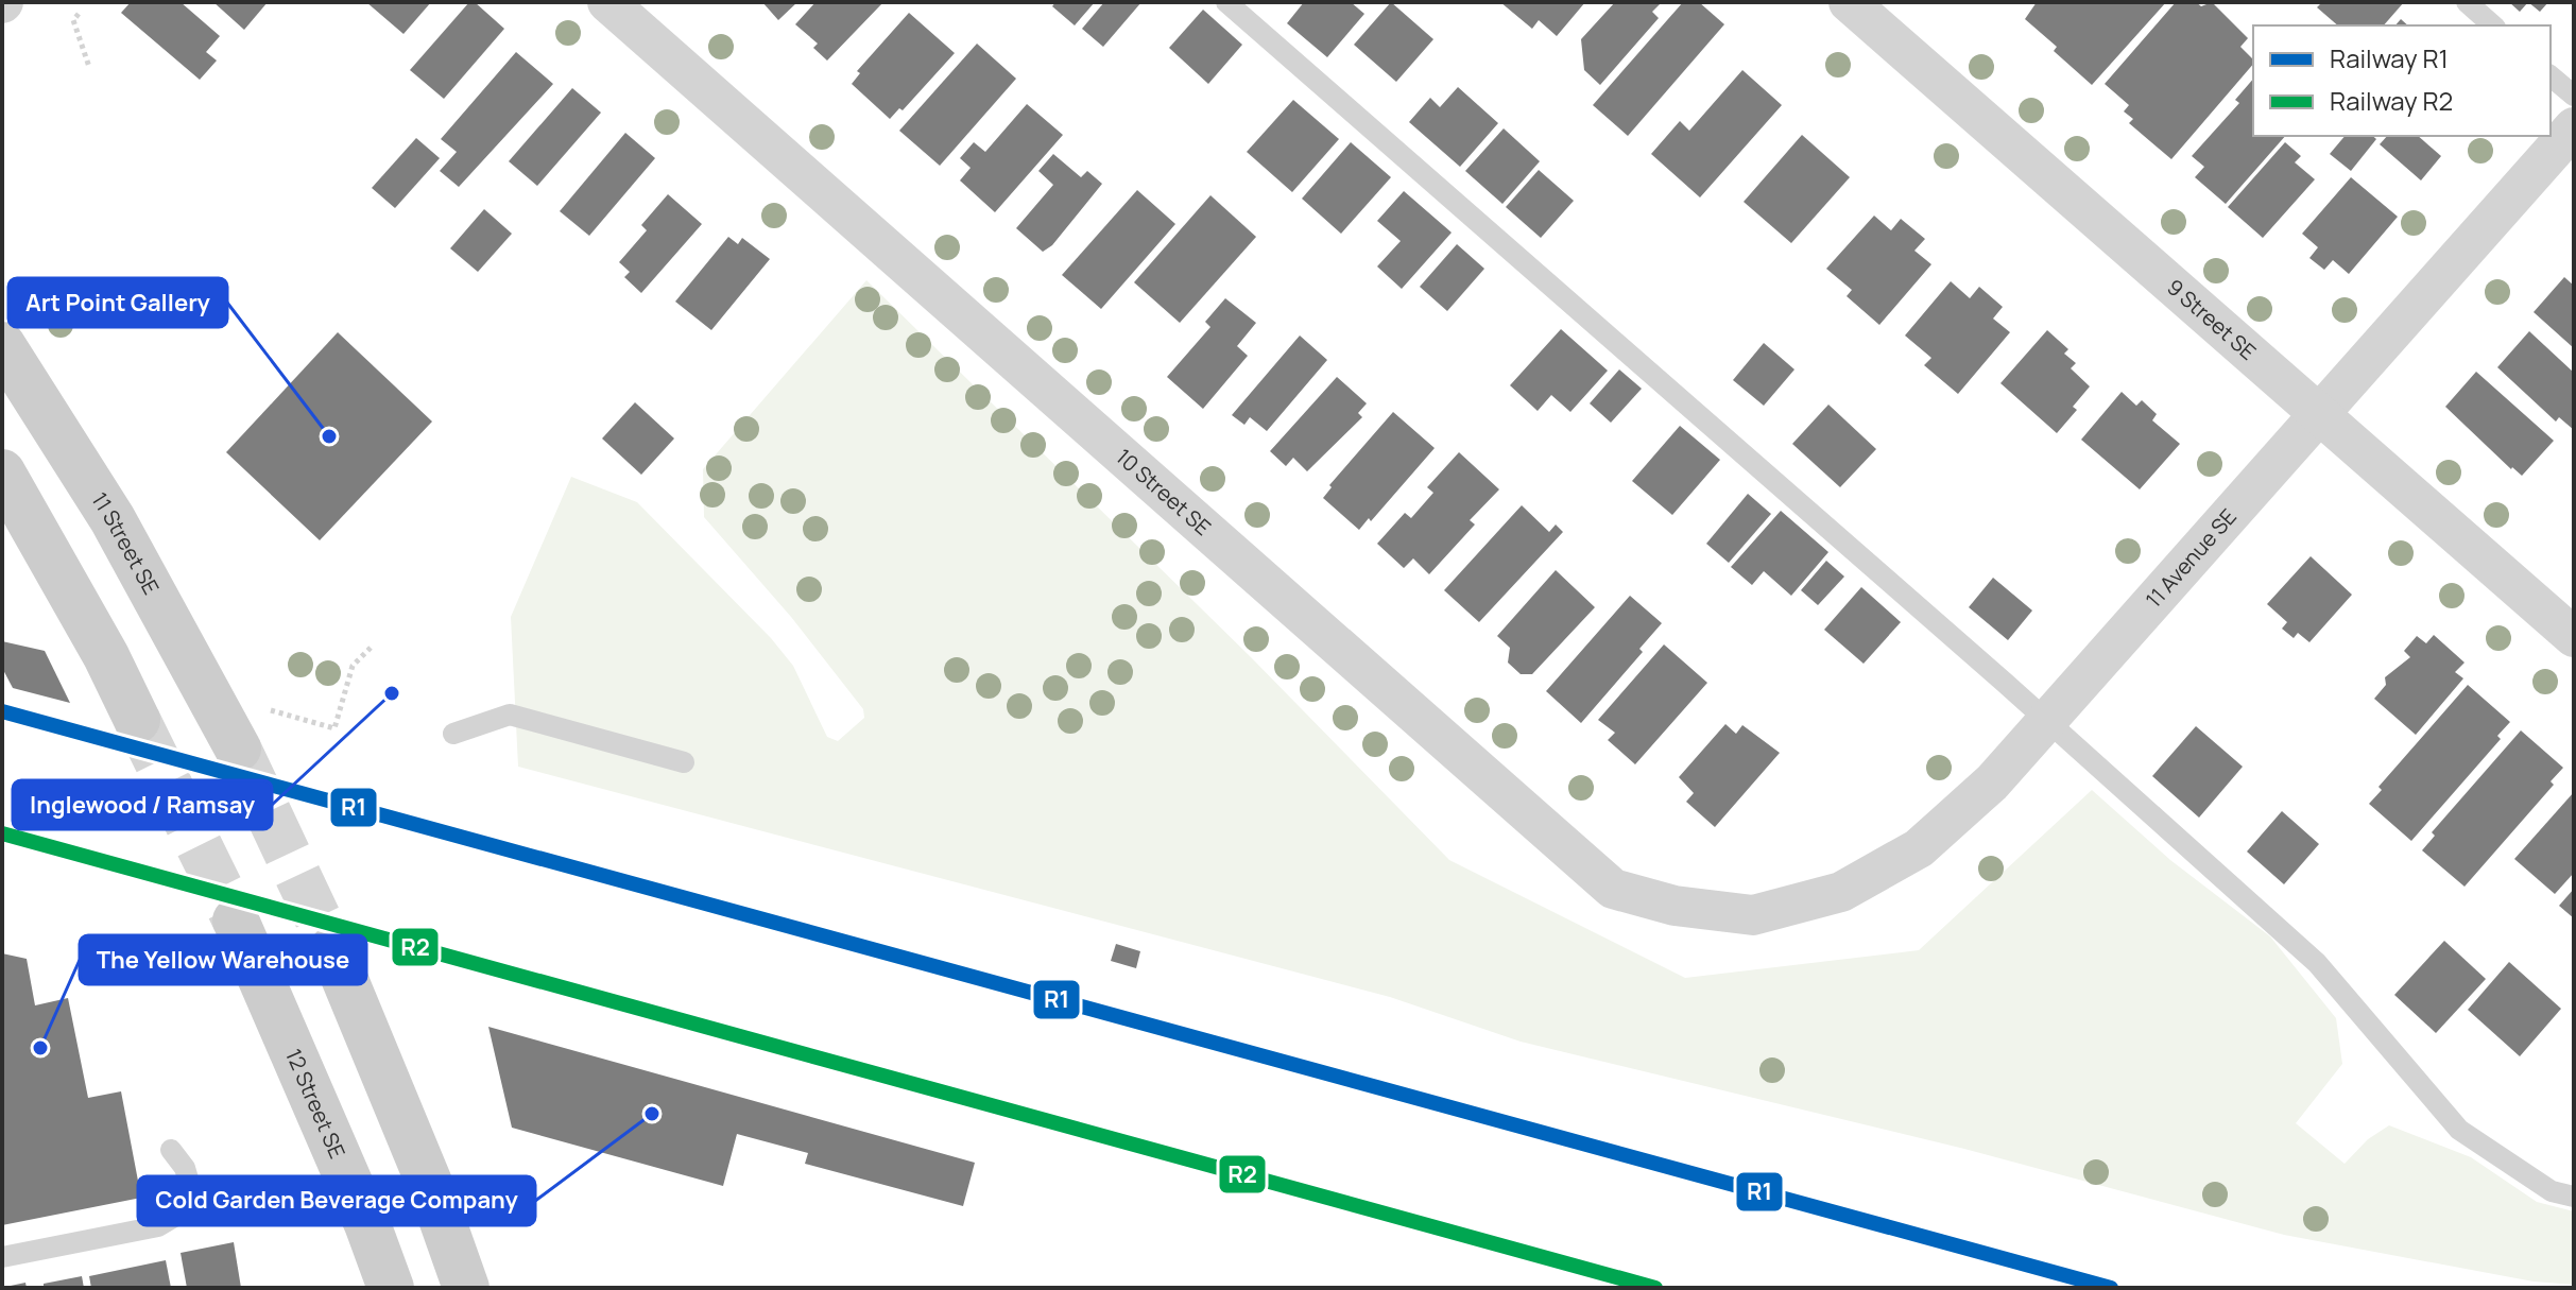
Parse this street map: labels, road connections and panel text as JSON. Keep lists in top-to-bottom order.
{
  "streets": {
    "street": [
      "9 Street SE",
      "10 Street SE",
      "11 Street SE",
      "11 Avenue SE",
      "12 Street SE"
    ]
  },
  "crossings": [
    ["9 Street SE", "11 Avenue SE"],
    ["10 Street SE", "11 Avenue SE"]
  ],
  "places": [
    "Art Point Gallery",
    "Inglewood / Ramsay",
    "The Yellow Warehouse",
    "Cold Garden Beverage Company"
  ],
  "lines": ["rail line R1", "rail line R2"],
  "legend": ["Railway R1", "Railway R2"]
}
